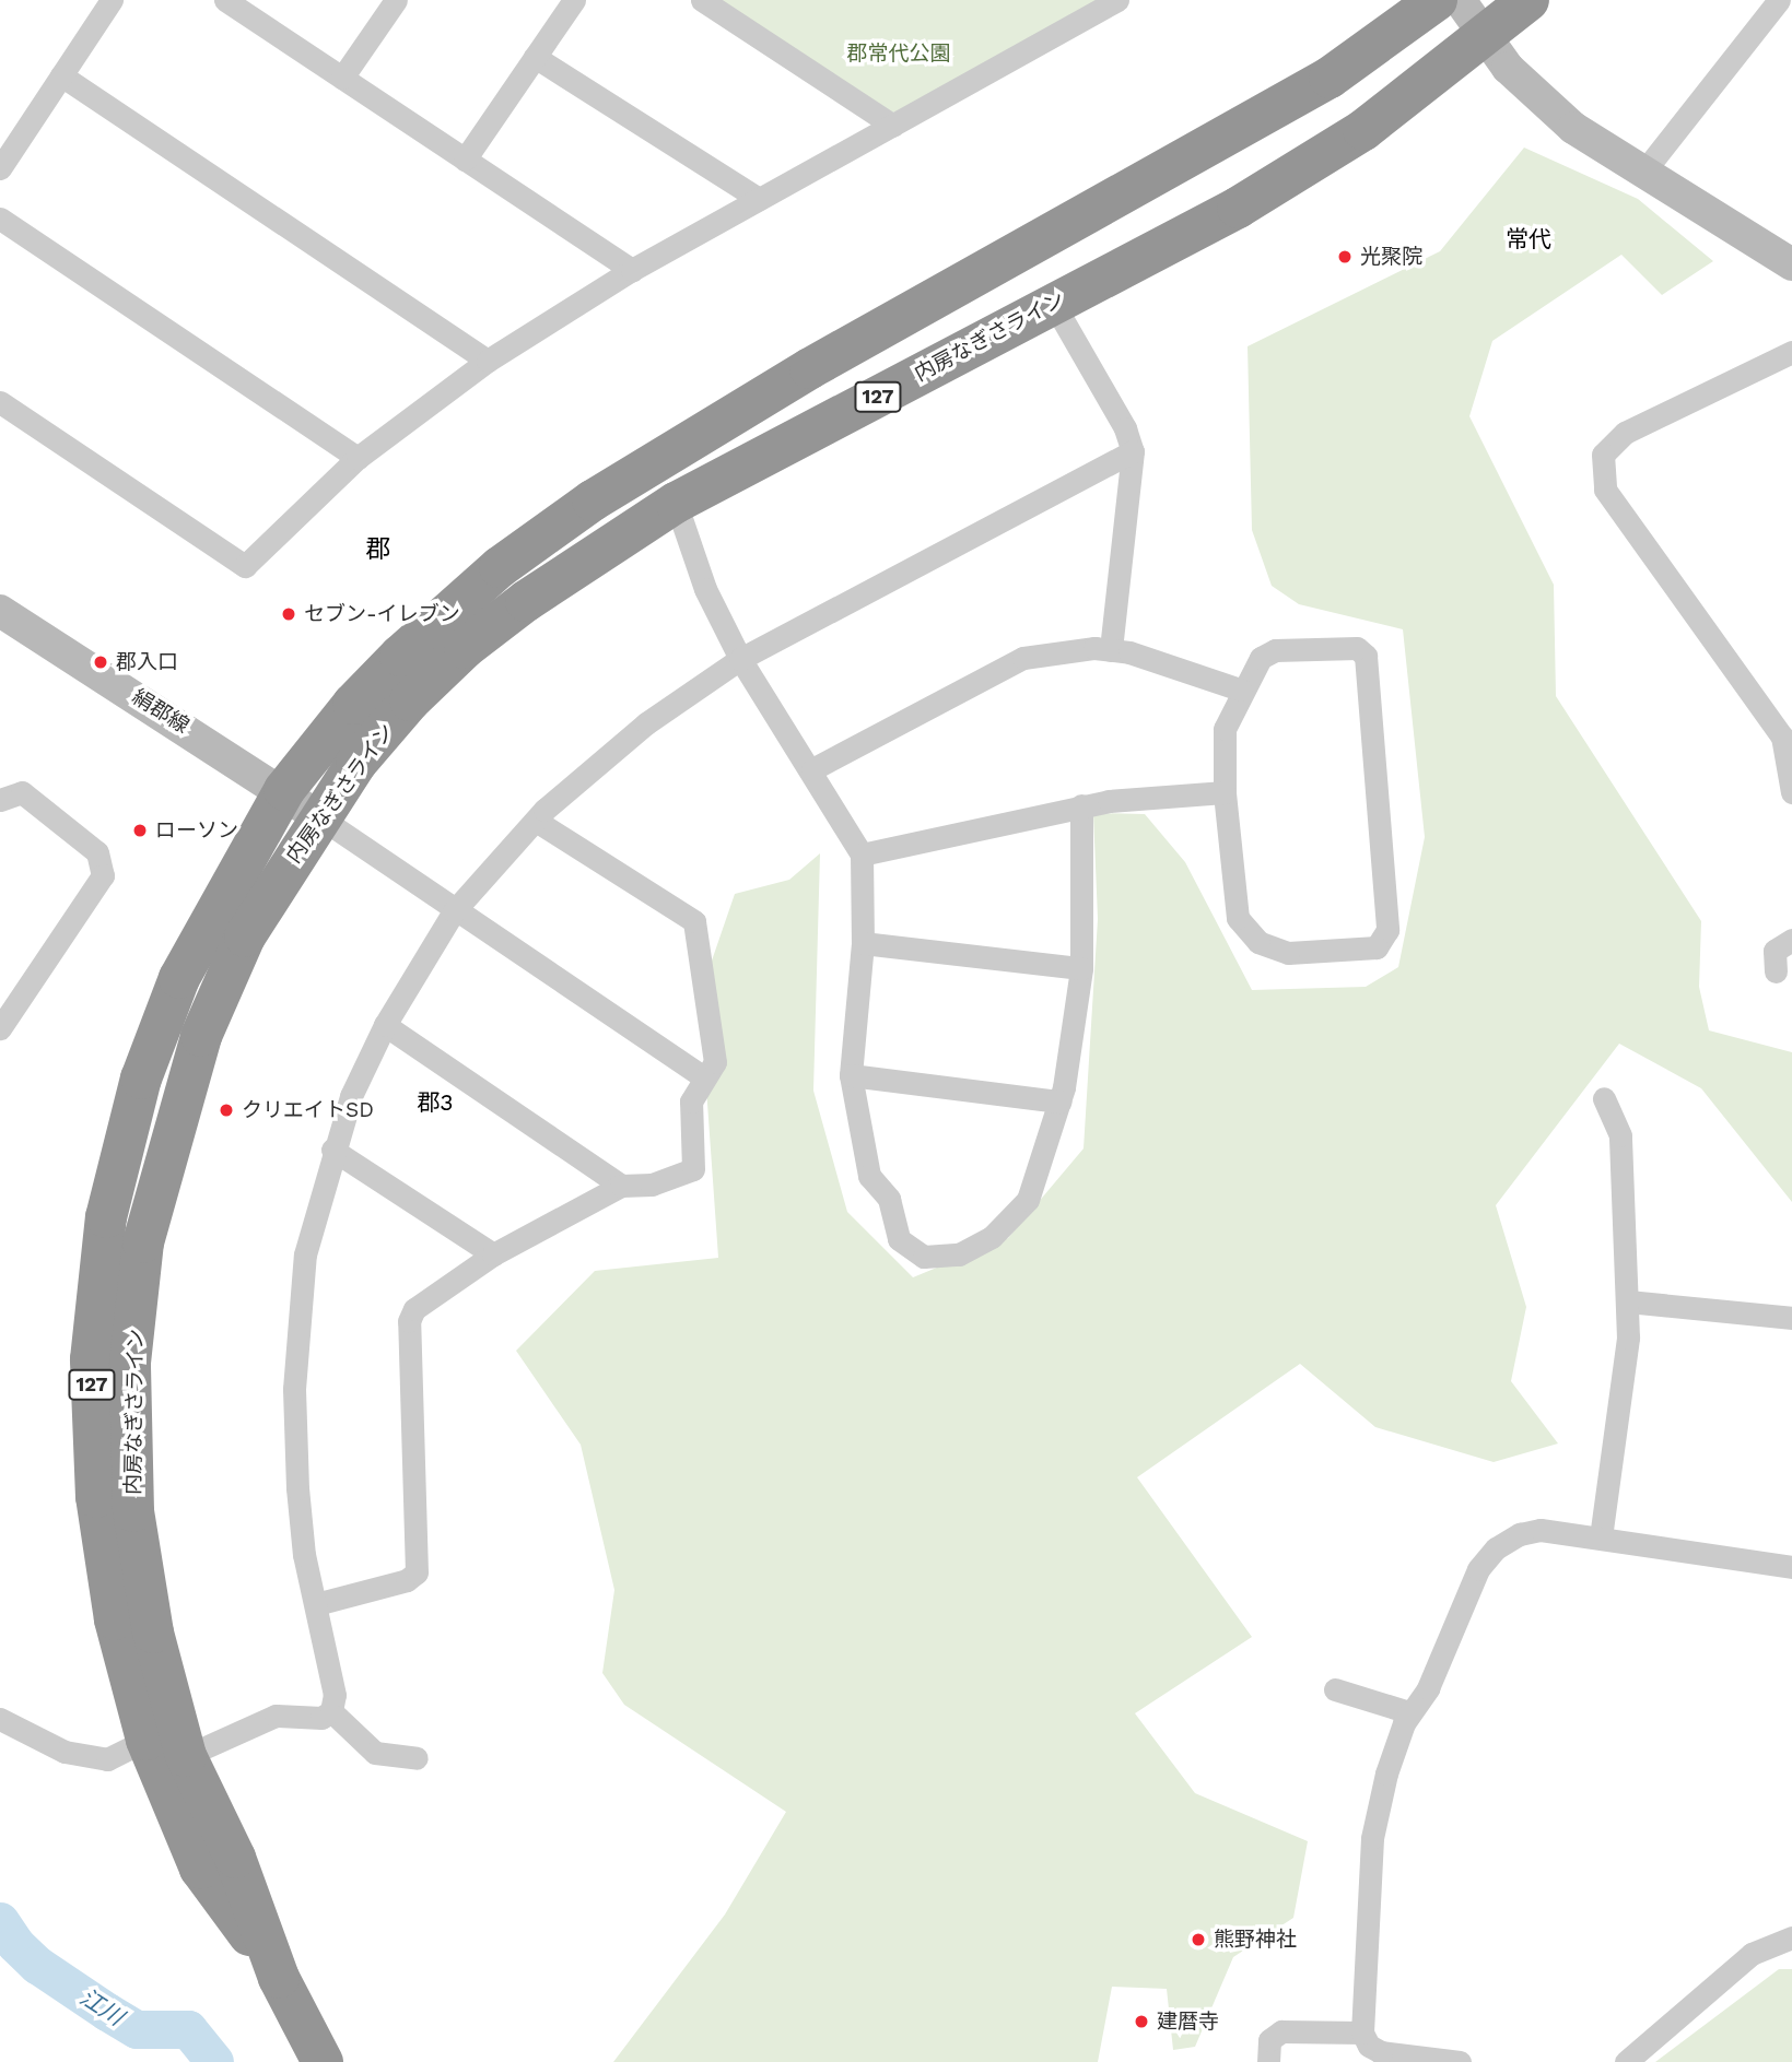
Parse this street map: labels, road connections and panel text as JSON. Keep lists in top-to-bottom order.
{
  "streets": {
    "highway": ["内房なぎさライン", "127"],
    "street": ["絹郡線"]
  },
  "crossings": [
    ["内房なぎさライン", "絹郡線"]
  ],
  "districts": ["常代", "郡", "郡3"],
  "water": ["江川"],
  "parks": ["郡常代公園"],
  "places": [
    "光聚院",
    "セブン-イレブン",
    "郡入口",
    "ローソン",
    "クリエイトSD",
    "熊野神社",
    "建暦寺"
  ]
}
